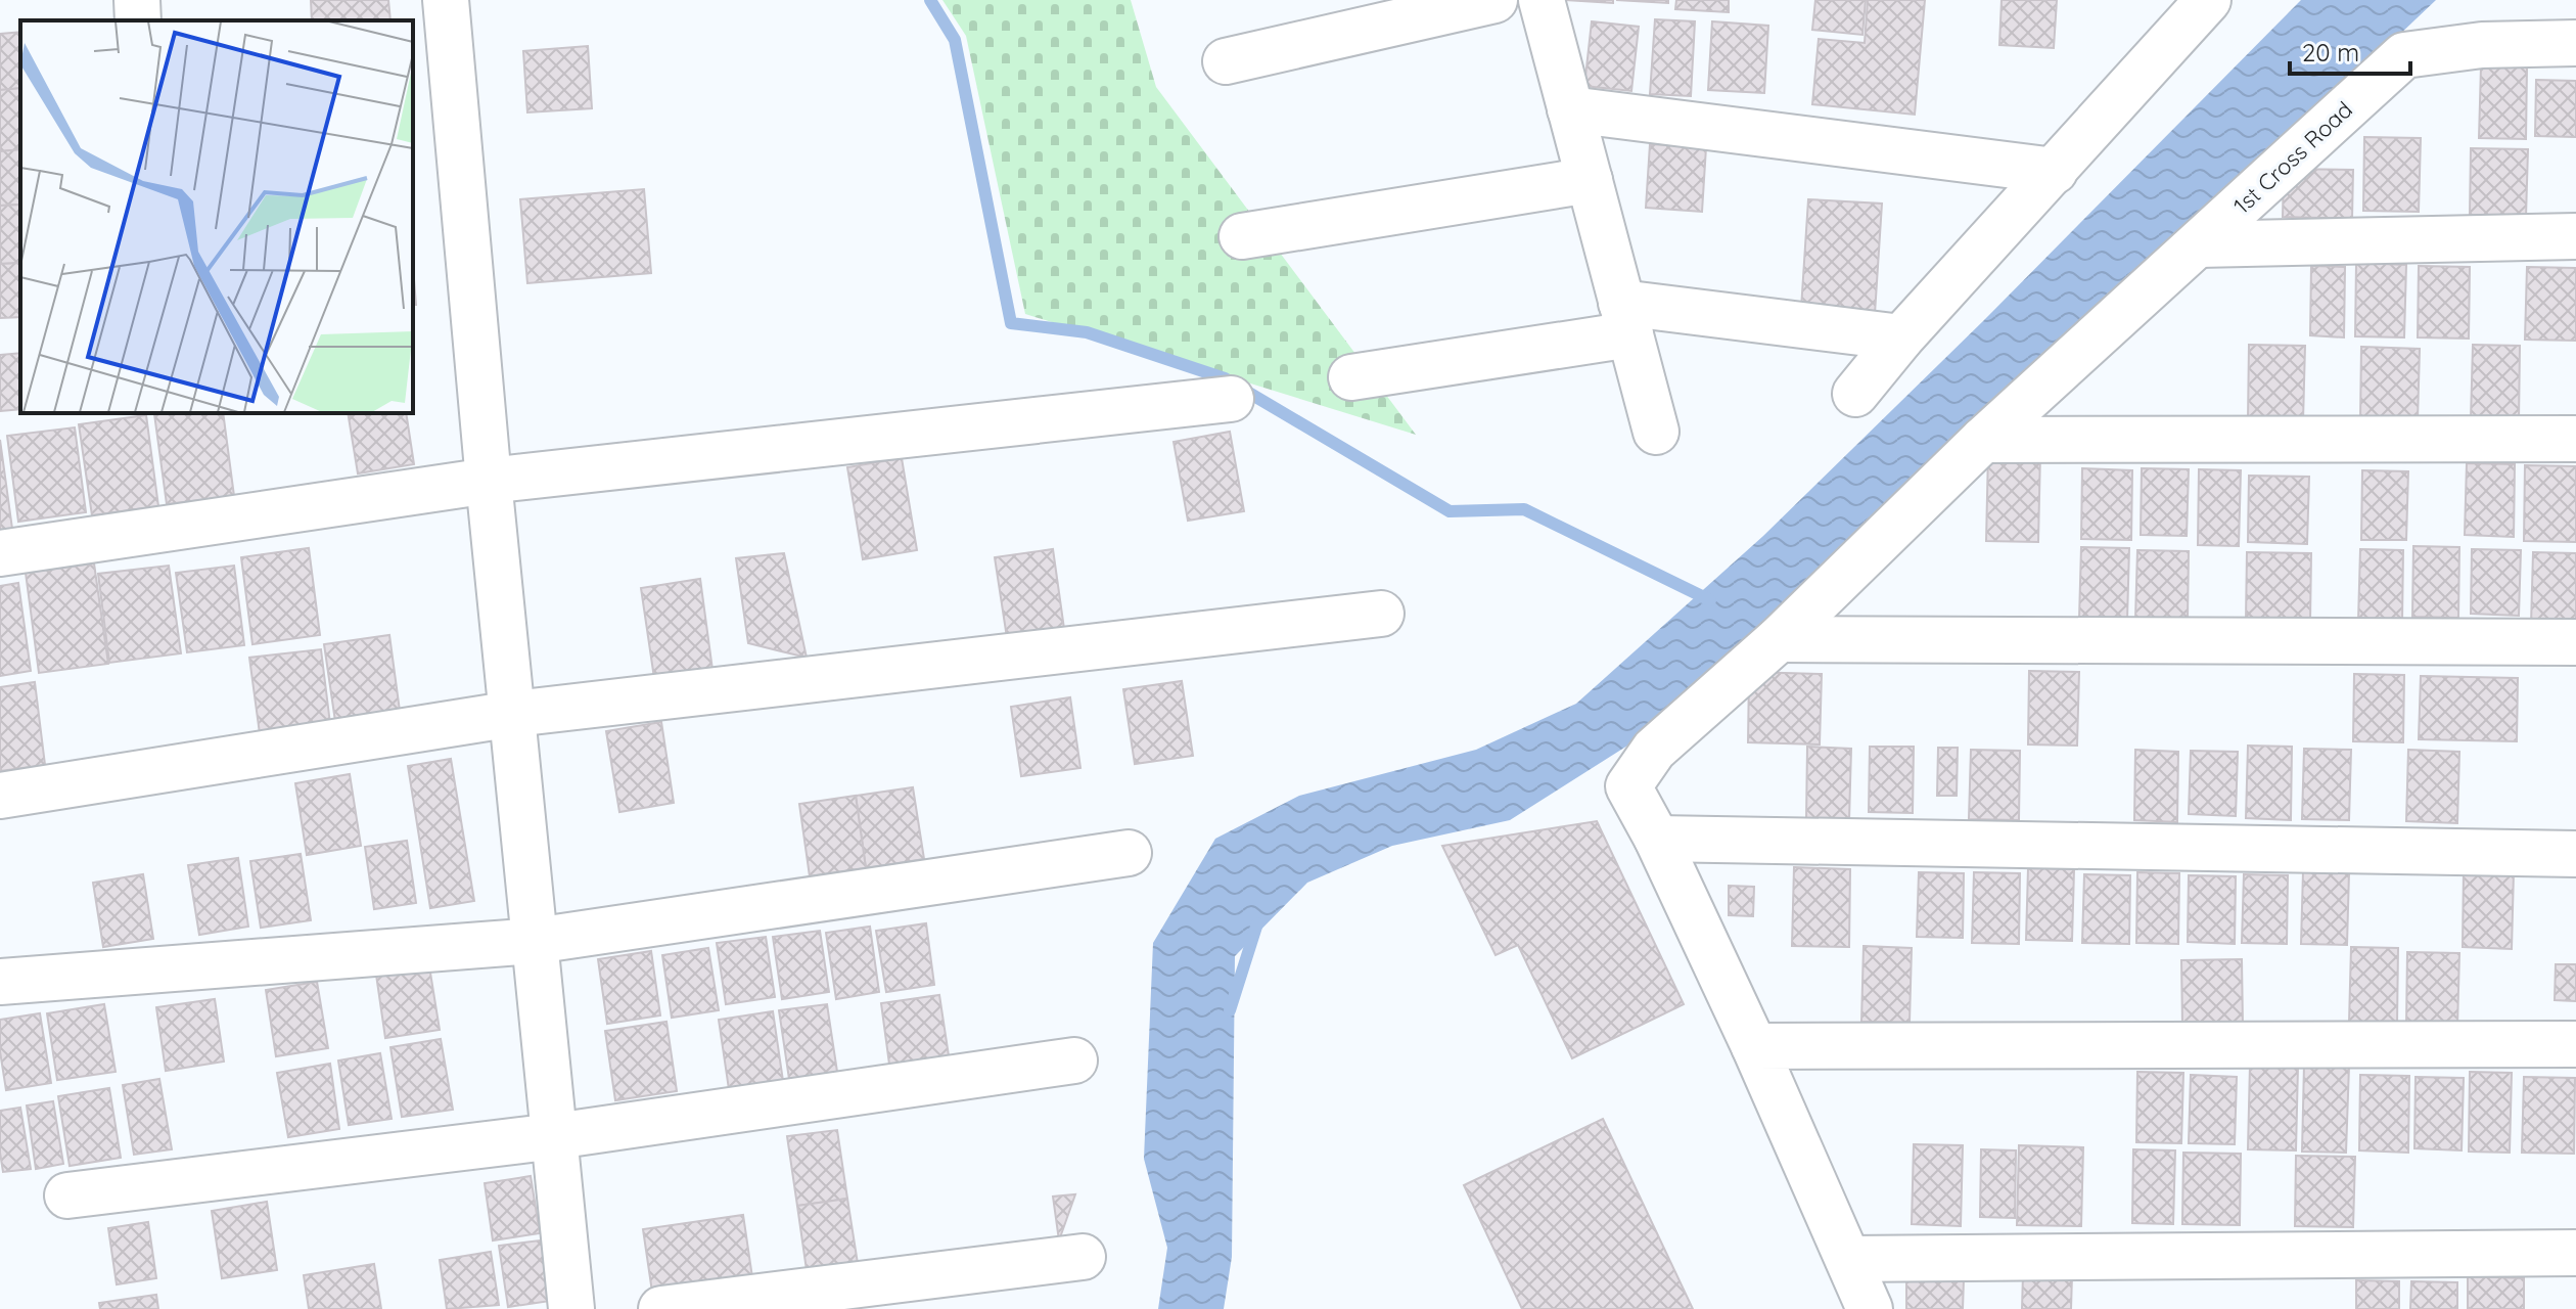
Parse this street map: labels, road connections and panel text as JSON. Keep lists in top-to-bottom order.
{
  "streets": {
    "street": ["1st Cross Road"]
  },
  "scale_bar": "20 m"
}
